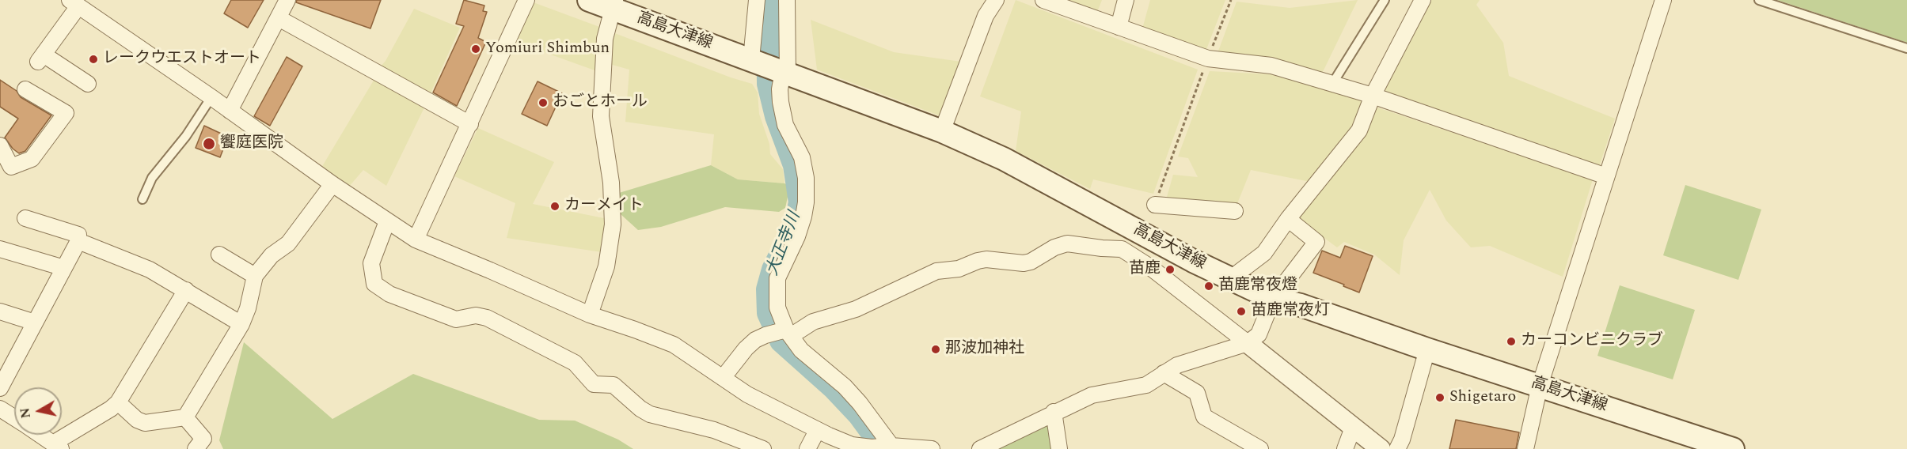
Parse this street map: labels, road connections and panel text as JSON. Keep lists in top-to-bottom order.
{
  "streets": {
    "main road": ["高島大津線"]
  },
  "water": ["大正寺川"],
  "places": [
    "Yomiuri Shimbun",
    "レークウエストオート",
    "おごとホール",
    "饗庭医院",
    "カーメイト",
    "苗鹿",
    "苗鹿常夜燈",
    "苗鹿常夜灯",
    "カーコンビニクラブ",
    "那波加神社",
    "Shigetaro"
  ],
  "north": "left"
}
